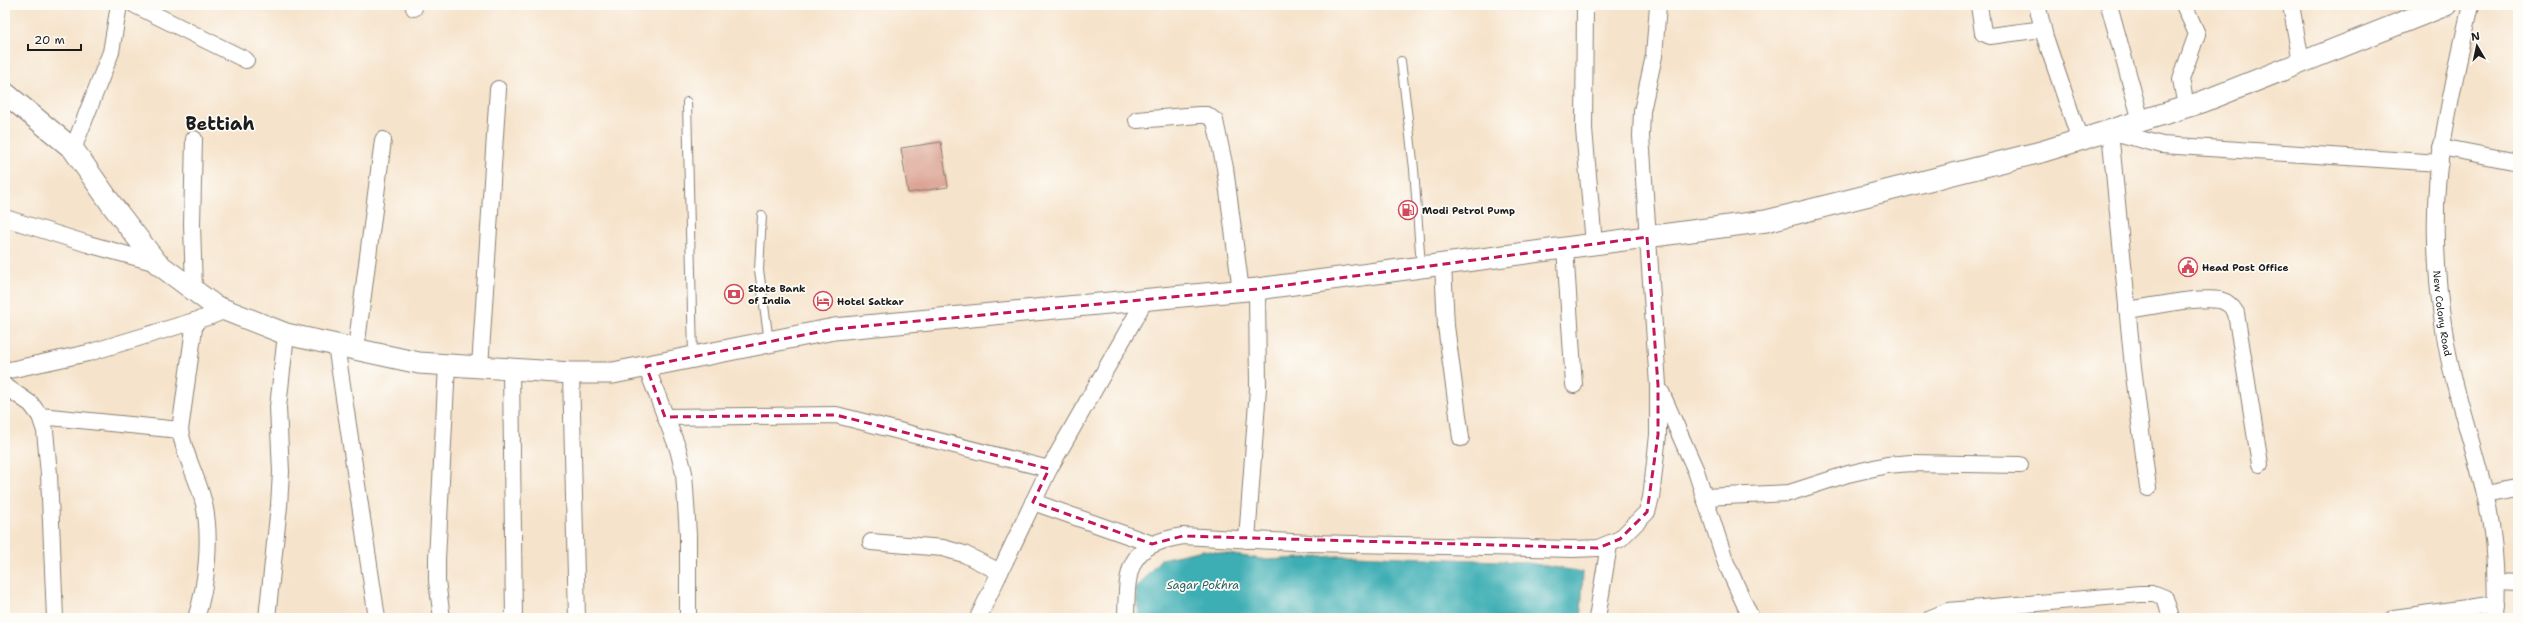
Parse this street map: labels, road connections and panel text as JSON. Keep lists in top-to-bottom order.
{
  "streets": {
    "street": ["New Colony Road"]
  },
  "districts": ["Bettiah"],
  "water": ["Sagar Pokhra"],
  "places": {
    "fuel station": ["Modi Petrol Pump"],
    "public building": ["Head Post Office"],
    "bank": ["State Bank of India"],
    "hotel": ["Hotel Satkar"]
  },
  "scale_bar": "20 m",
  "north": "top"
}
